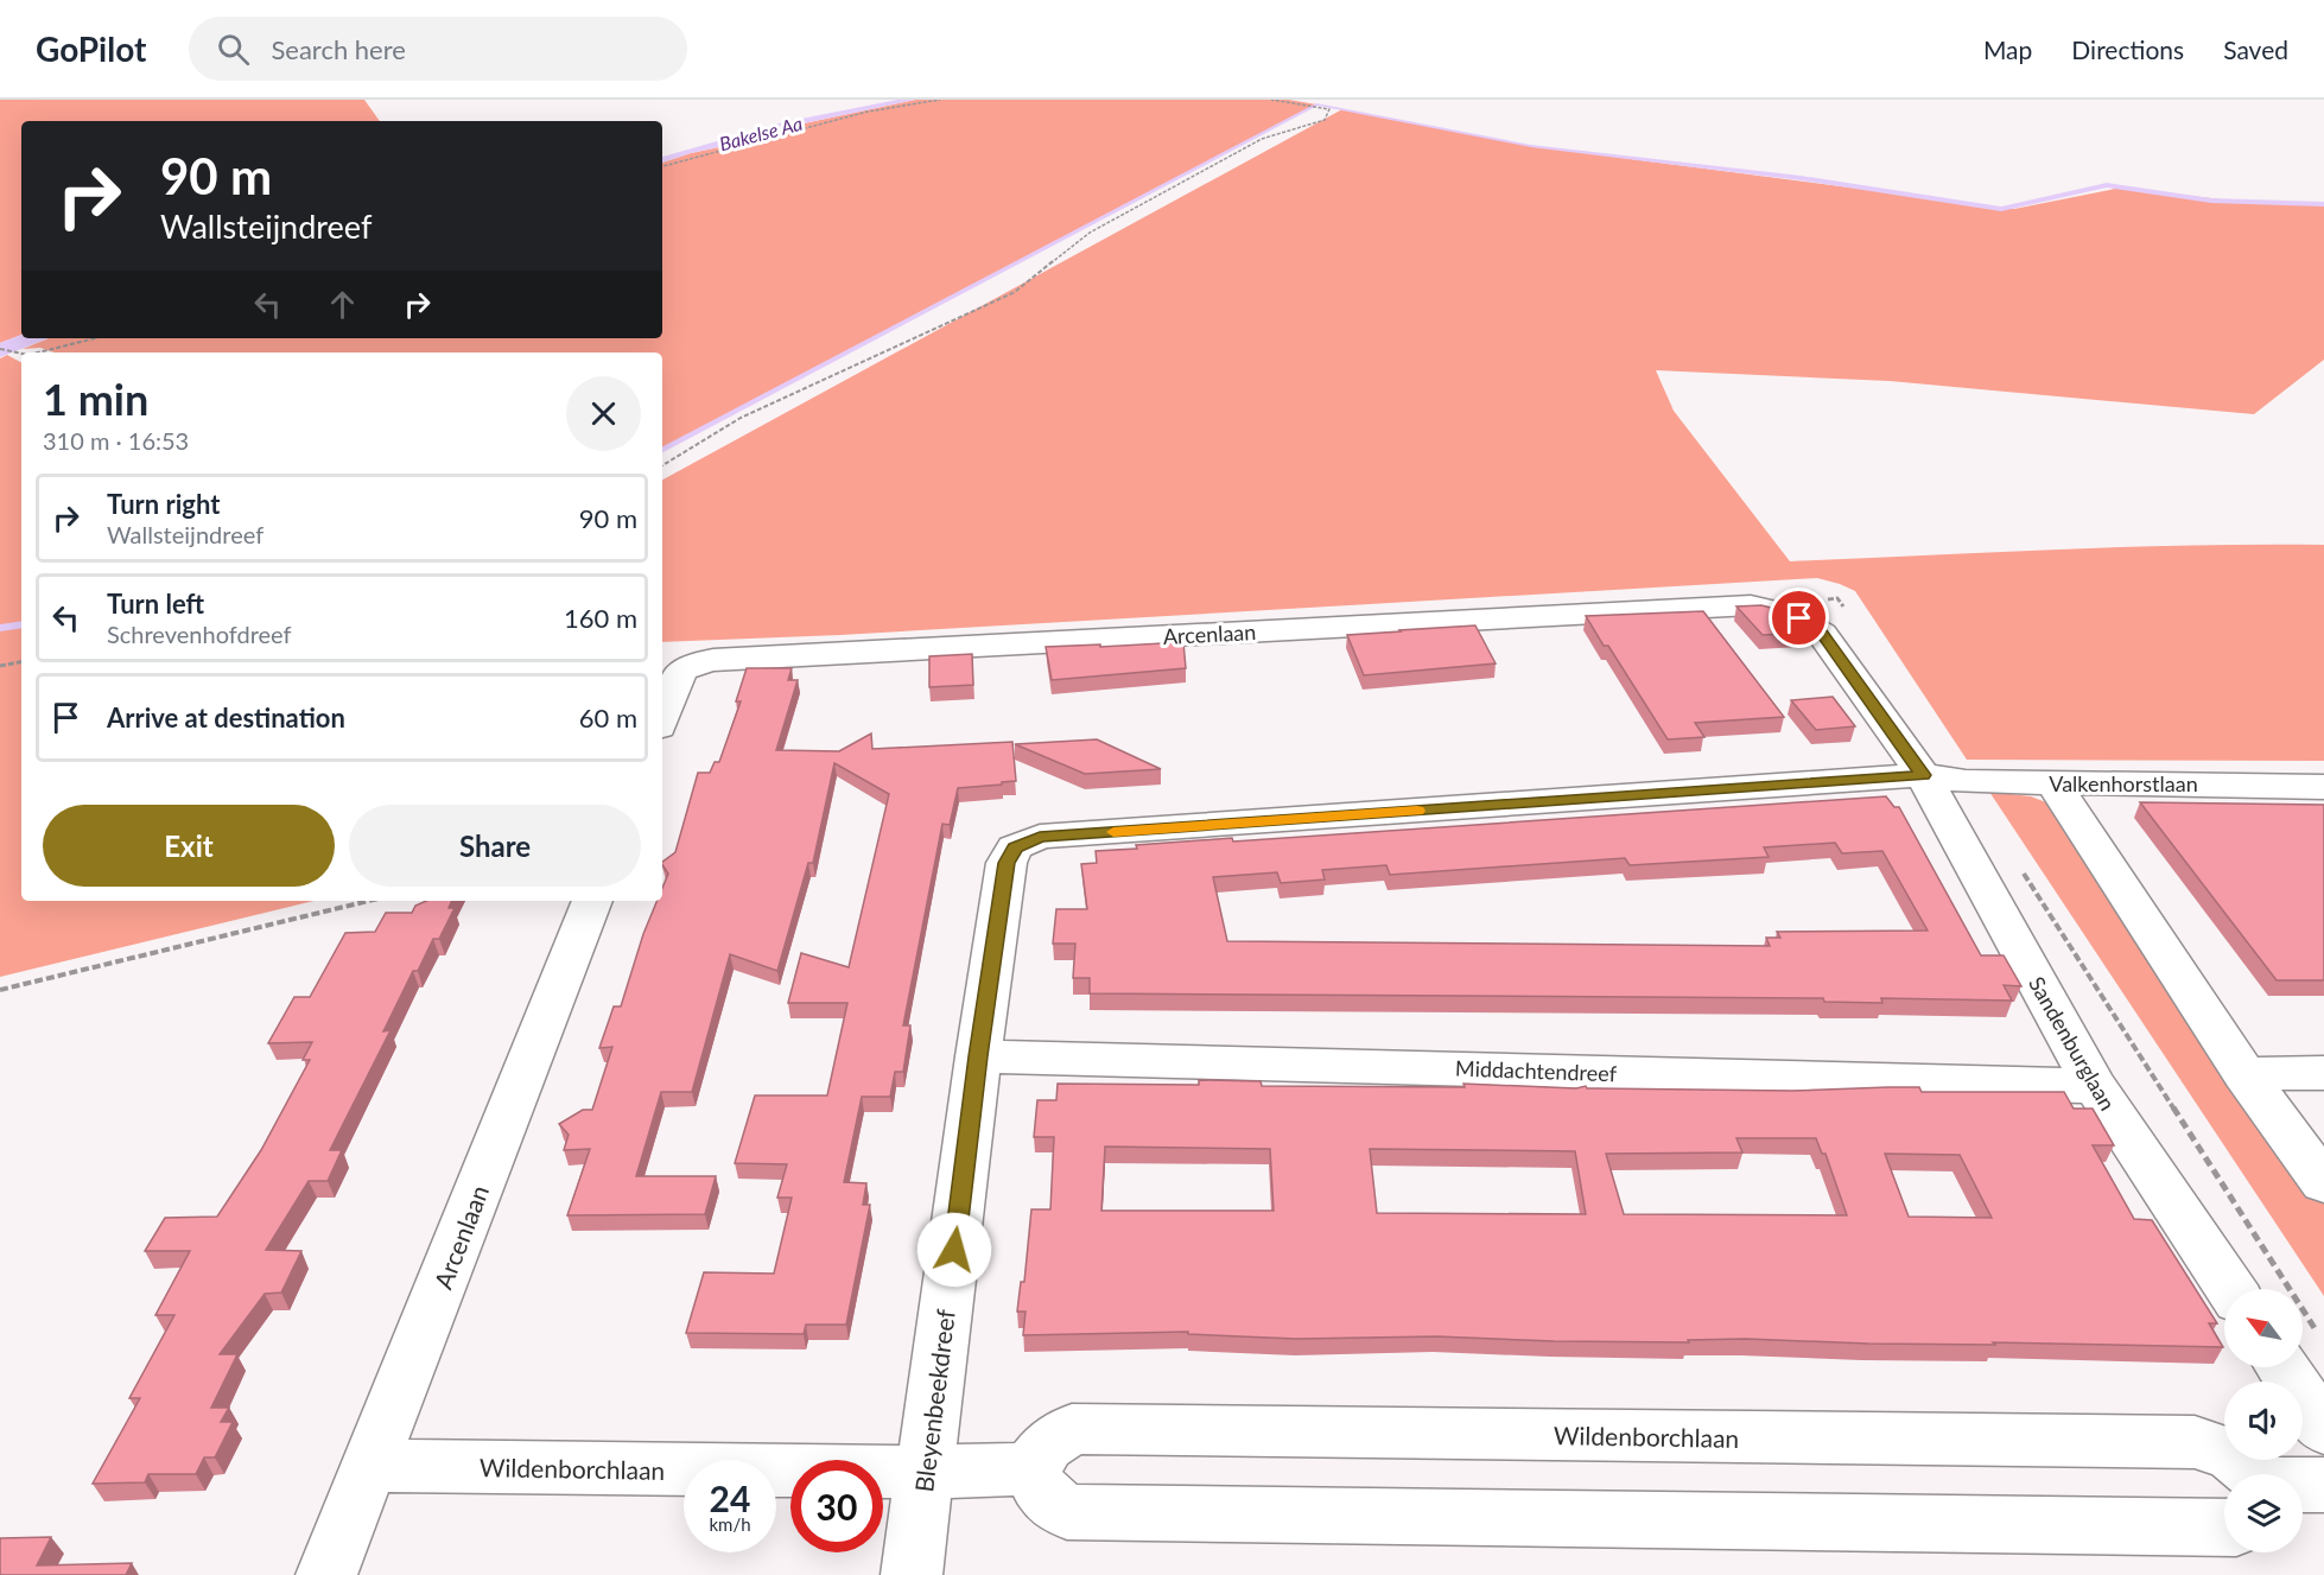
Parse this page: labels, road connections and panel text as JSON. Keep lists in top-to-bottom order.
{
  "streets": {
    "street": [
      "Arcenlaan",
      "Valkenhorstlaan",
      "Sandenburglaan",
      "Middachtendreef",
      "Bleyenbeekdreef",
      "Wildenborchlaan"
    ]
  },
  "crossings": [
    ["Arcenlaan", "Sandenburglaan"],
    ["Arcenlaan", "Wildenborchlaan"],
    ["Valkenhorstlaan", "Sandenburglaan"],
    ["Valkenhorstlaan", "Bleyenbeekdreef"],
    ["Sandenburglaan", "Middachtendreef"],
    ["Middachtendreef", "Bleyenbeekdreef"],
    ["Bleyenbeekdreef", "Wildenborchlaan"]
  ],
  "water": ["Bakelse Aa"],
  "north": "top left",
  "page": {
    "header": "GoPilot",
    "search": "Search here",
    "nav": ["Map", "Directions", "Saved"],
    "turn": ["90 m", "Wallsteijndreef"],
    "heading": ["1 min", "310 m · 16:53"],
    "list": [
      {
        "name": "Turn right",
        "note": "Wallsteijndreef",
        "value": "90 m"
      },
      {
        "name": "Turn left",
        "note": "Schrevenhofdreef",
        "value": "160 m"
      },
      {
        "name": "Arrive at destination",
        "value": "60 m"
      }
    ],
    "buttons": ["Exit", "Share"],
    "speed": "24 km/h",
    "limit": "30"
  }
}
